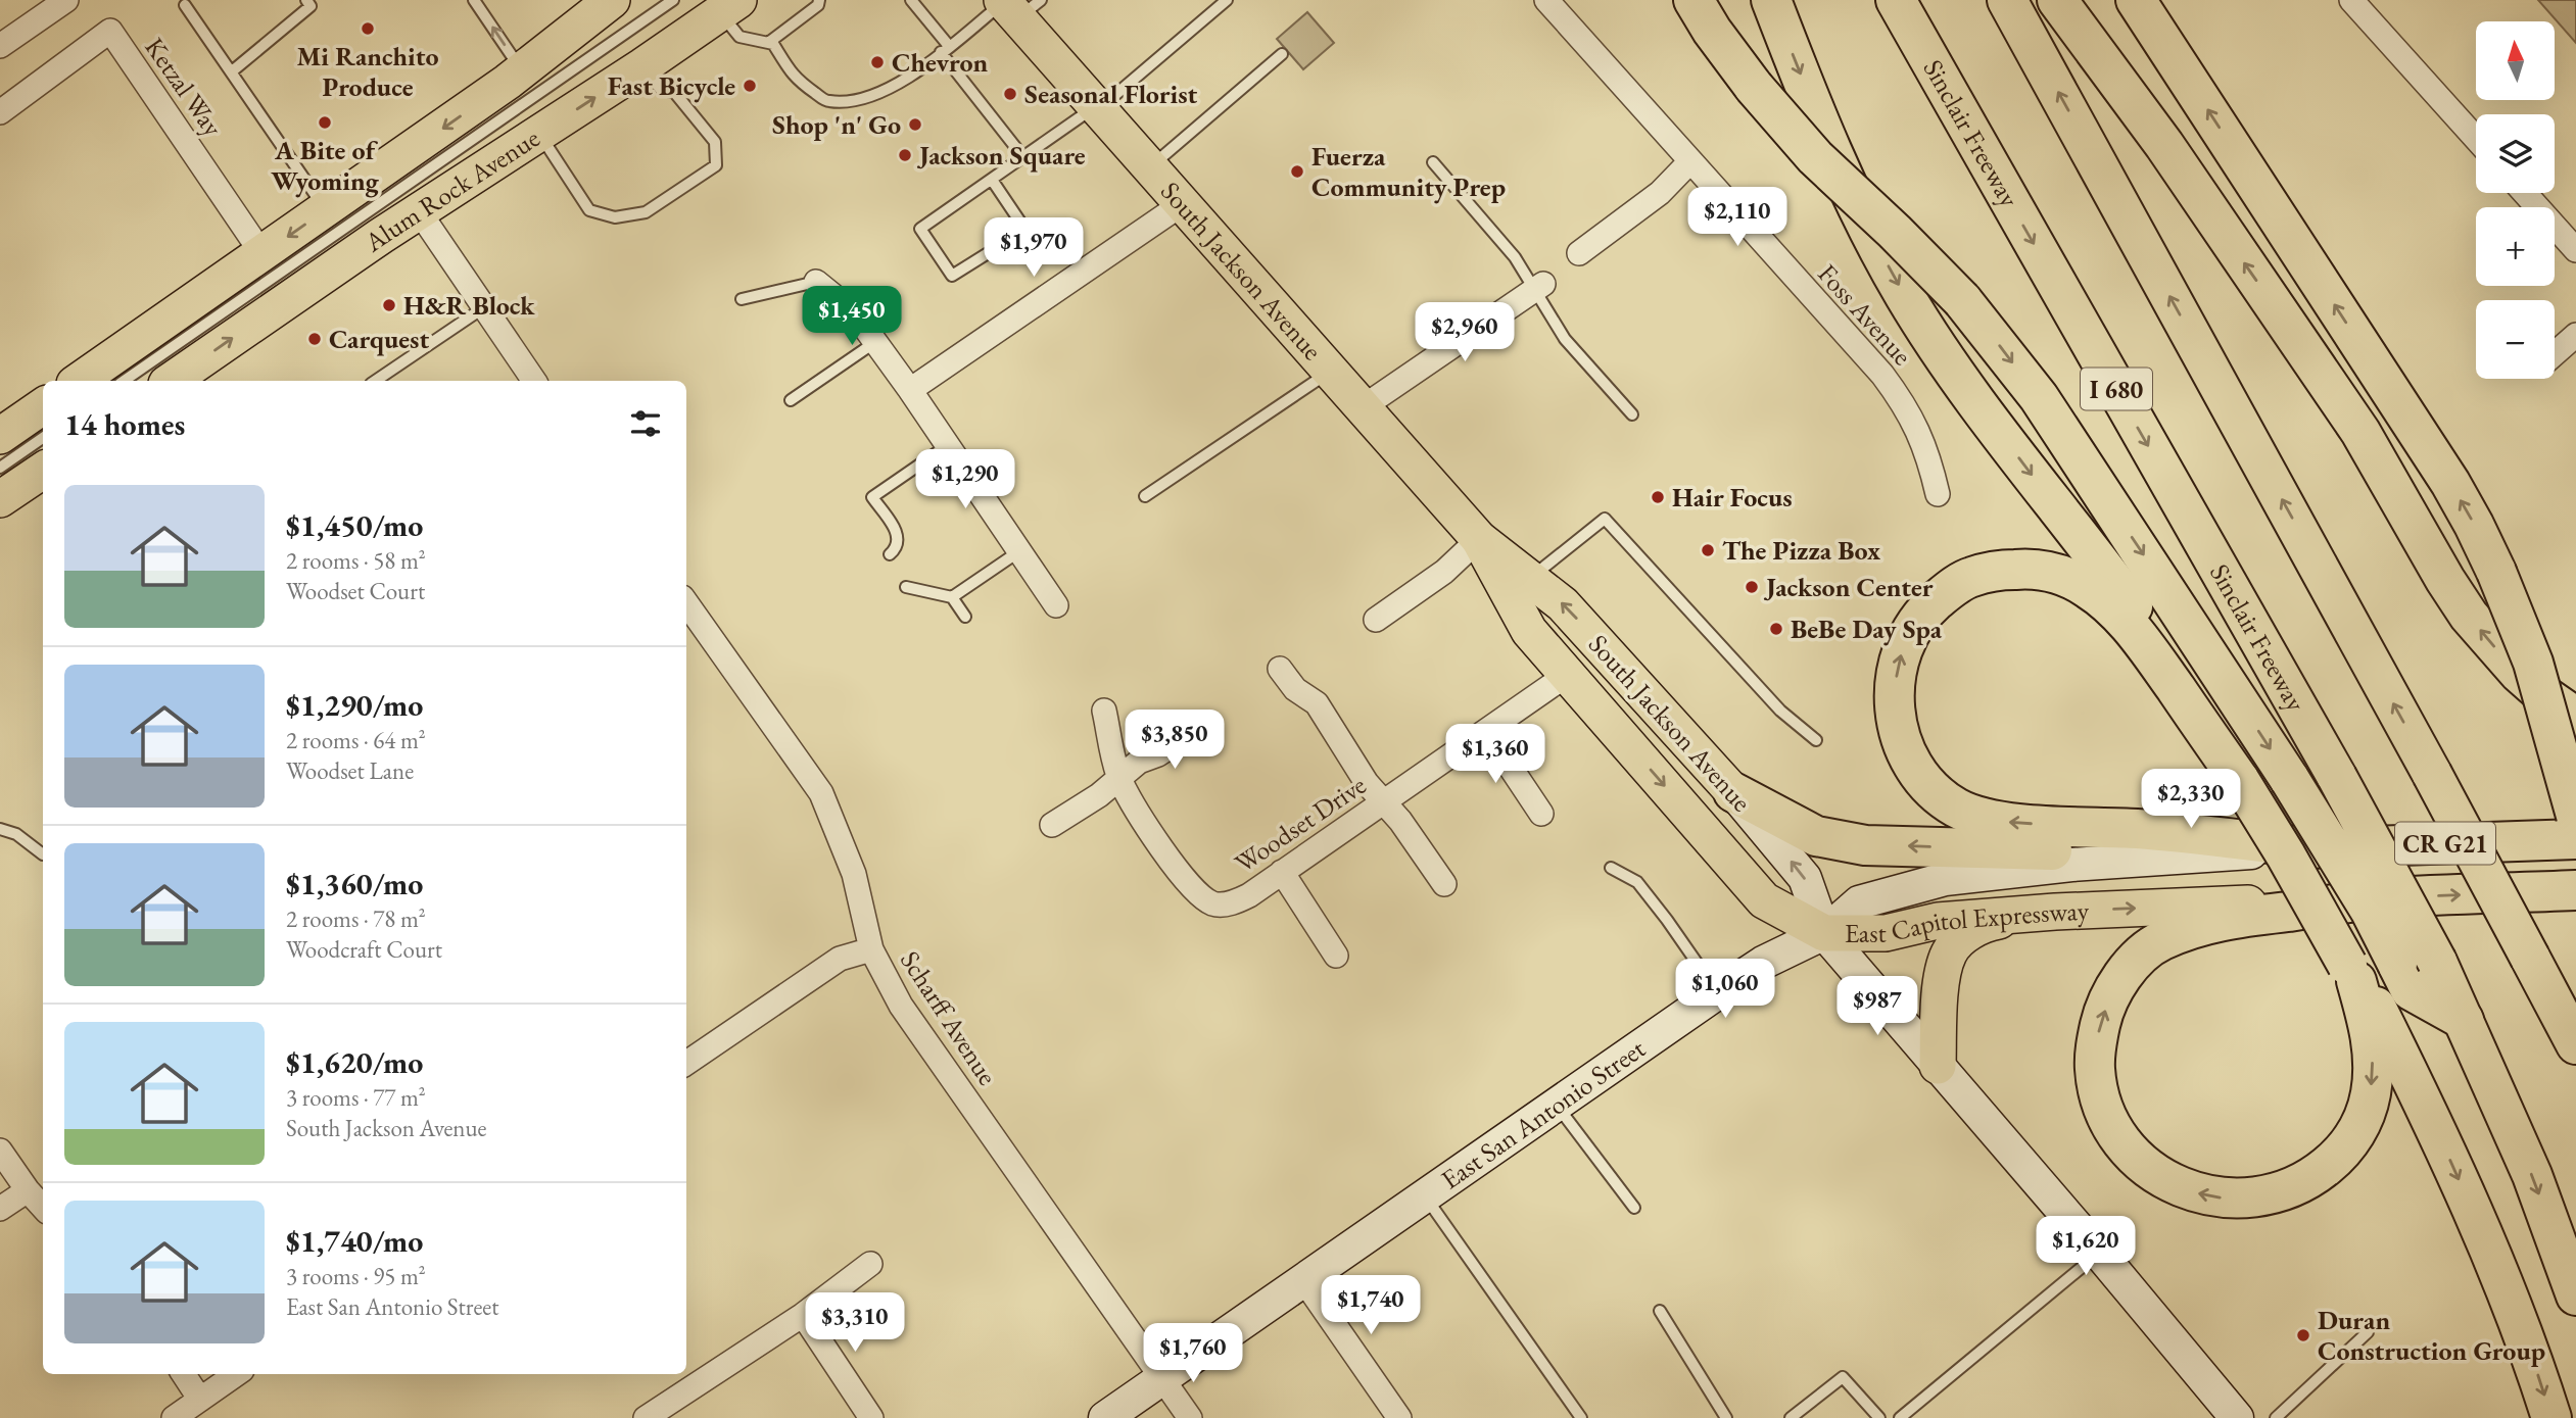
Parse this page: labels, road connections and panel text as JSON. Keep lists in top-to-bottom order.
{
  "streets": {
    "highway": [
      "Sinclair Freeway",
      "I 680",
      "CR G21",
      "East Capitol Expressway"
    ],
    "main road": ["Alum Rock Avenue", "South Jackson Avenue", "East San Antonio Street"],
    "street": [
      "Ketzal Way",
      "Foss Avenue",
      "Woodset Drive",
      "Scharff Avenue"
    ]
  },
  "crossings": [
    ["Ketzal Way", "Alum Rock Avenue"],
    ["South Jackson Avenue", "Woodset Drive"],
    ["South Jackson Avenue", "East Capitol Expressway"],
    ["South Jackson Avenue", "East San Antonio Street"],
    ["East Capitol Expressway", "East San Antonio Street"],
    ["Scharff Avenue", "East San Antonio Street"]
  ],
  "places": [
    "Mi Ranchito Produce",
    "Chevron",
    "Fast Bicycle",
    "Seasonal Florist",
    "A Bite of Wyoming",
    "Shop 'n' Go",
    "Jackson Square",
    "Fuerza Community Prep",
    "H&R Block",
    "Carquest",
    "Hair Focus",
    "The Pizza Box",
    "Jackson Center",
    "BeBe Day Spa",
    "Duran Construction Group"
  ],
  "north": "top",
  "page": {
    "map_buttons": ["+", "−"],
    "price": [
      "$2,110",
      "$1,970",
      "$1,450",
      "$2,960",
      "$1,290",
      "$3,850",
      "$1,360",
      "$2,330",
      "$1,060",
      "$987",
      "$1,620",
      "$1,740",
      "$3,310",
      "$1,760"
    ],
    "heading": "14 homes",
    "list": [
      {
        "name": "$1,450/mo",
        "note": "2 rooms · 58 m² · Woodset Court"
      },
      {
        "name": "$1,290/mo",
        "note": "2 rooms · 64 m² · Woodset Lane"
      },
      {
        "name": "$1,360/mo",
        "note": "2 rooms · 78 m² · Woodcraft Court"
      },
      {
        "name": "$1,620/mo",
        "note": "3 rooms · 77 m² · South Jackson Avenue"
      },
      {
        "name": "$1,740/mo",
        "note": "3 rooms · 95 m² · East San Antonio Street"
      }
    ]
  }
}
